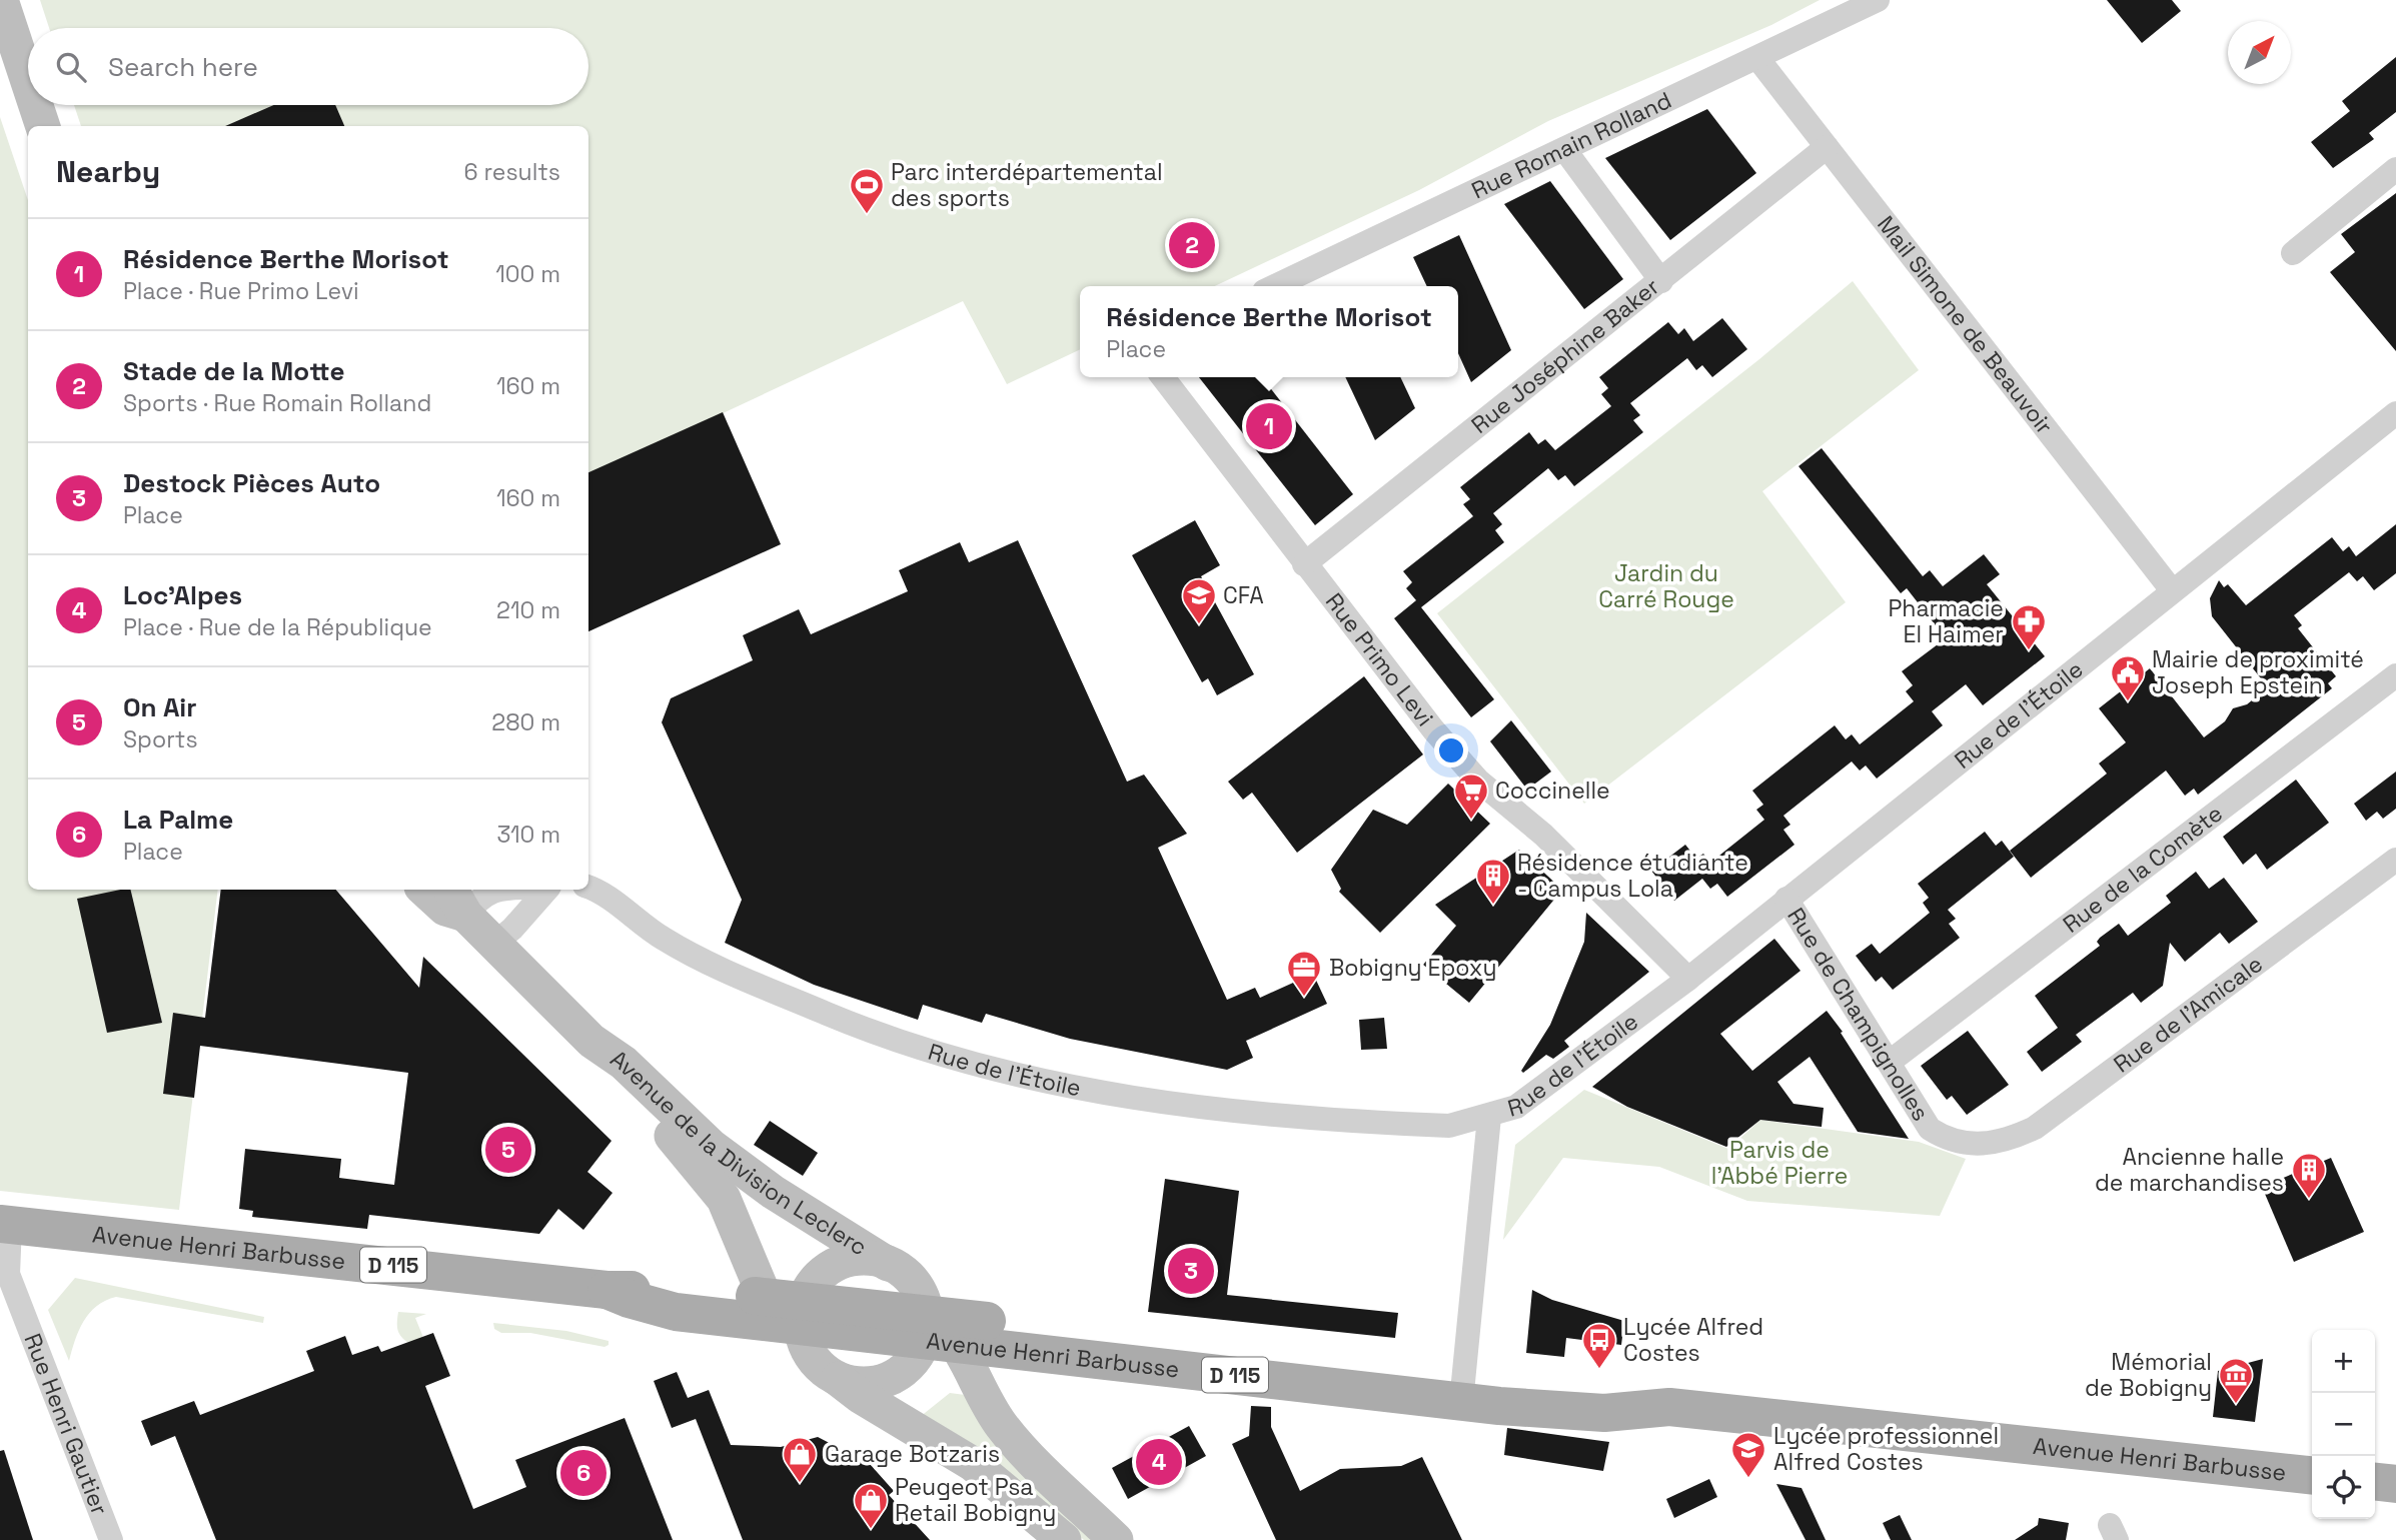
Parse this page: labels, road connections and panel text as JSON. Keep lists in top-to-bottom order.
{
  "streets": {
    "main road": ["Avenue de la Division Leclerc", "Avenue Henri Barbusse", "D 115"],
    "street": [
      "Rue Romain Rolland",
      "Mail Simone de Beauvoir",
      "Rue Joséphine Baker",
      "Rue Primo Levi",
      "Rue de l'Étoile",
      "Rue de la Comète",
      "Rue de l'Amicale",
      "Rue de Champignolles",
      "Rue Henri Gautier"
    ]
  },
  "crossings": [
    ["Rue Romain Rolland", "Mail Simone de Beauvoir"],
    ["Mail Simone de Beauvoir", "Rue Joséphine Baker"],
    ["Mail Simone de Beauvoir", "Rue de l'Étoile"],
    ["Rue Joséphine Baker", "Rue Primo Levi"],
    ["Rue Primo Levi", "Rue de l'Étoile"],
    ["Rue de l'Étoile", "Rue de Champignolles"],
    ["Rue de la Comète", "Rue de Champignolles"],
    ["Rue de l'Amicale", "Rue de Champignolles"],
    ["Avenue de la Division Leclerc", "Avenue Henri Barbusse"],
    ["Avenue Henri Barbusse", "Rue Henri Gautier"]
  ],
  "parks": ["Jardin du Carré Rouge", "Parvis de l'Abbé Pierre"],
  "places": {
    "sports": ["Parc interdépartemental des sports"],
    "school or university": ["CFA", "Lycée professionnel Alfred Costes"],
    "pharmacy": ["Pharmacie El Haimer"],
    "public building": ["Mairie de proximité Joseph Epstein"],
    "supermarket": ["Coccinelle"],
    "building": ["Résidence étudiante - Campus Lola", "Ancienne halle de marchandises"],
    "office": ["Bobigny Epoxy"],
    "bus stop": ["Lycée Alfred Costes"],
    "museum": ["Mémorial de Bobigny"],
    "shop": ["Garage Botzaris", "Peugeot Psa Retail Bobigny"]
  },
  "north": "top right",
  "page": {
    "search": "Search here",
    "heading": ["Nearby", "6 results"],
    "list": [
      {
        "mark": "1",
        "name": "Résidence Berthe Morisot",
        "note": "Place · Rue Primo Levi",
        "value": "100 m"
      },
      {
        "mark": "2",
        "name": "Stade de la Motte",
        "note": "Sports · Rue Romain Rolland",
        "value": "160 m"
      },
      {
        "mark": "3",
        "name": "Destock Pièces Auto",
        "note": "Place",
        "value": "160 m"
      },
      {
        "mark": "4",
        "name": "Loc'Alpes",
        "note": "Place · Rue de la République",
        "value": "210 m"
      },
      {
        "mark": "5",
        "name": "On Air",
        "note": "Sports",
        "value": "280 m"
      },
      {
        "mark": "6",
        "name": "La Palme",
        "note": "Place",
        "value": "310 m"
      }
    ],
    "pins": [
      "2",
      "1",
      "5",
      "3",
      "4",
      "6"
    ],
    "popup": ["Résidence Berthe Morisot", "Place"],
    "map_buttons": ["+", "−"]
  }
}
